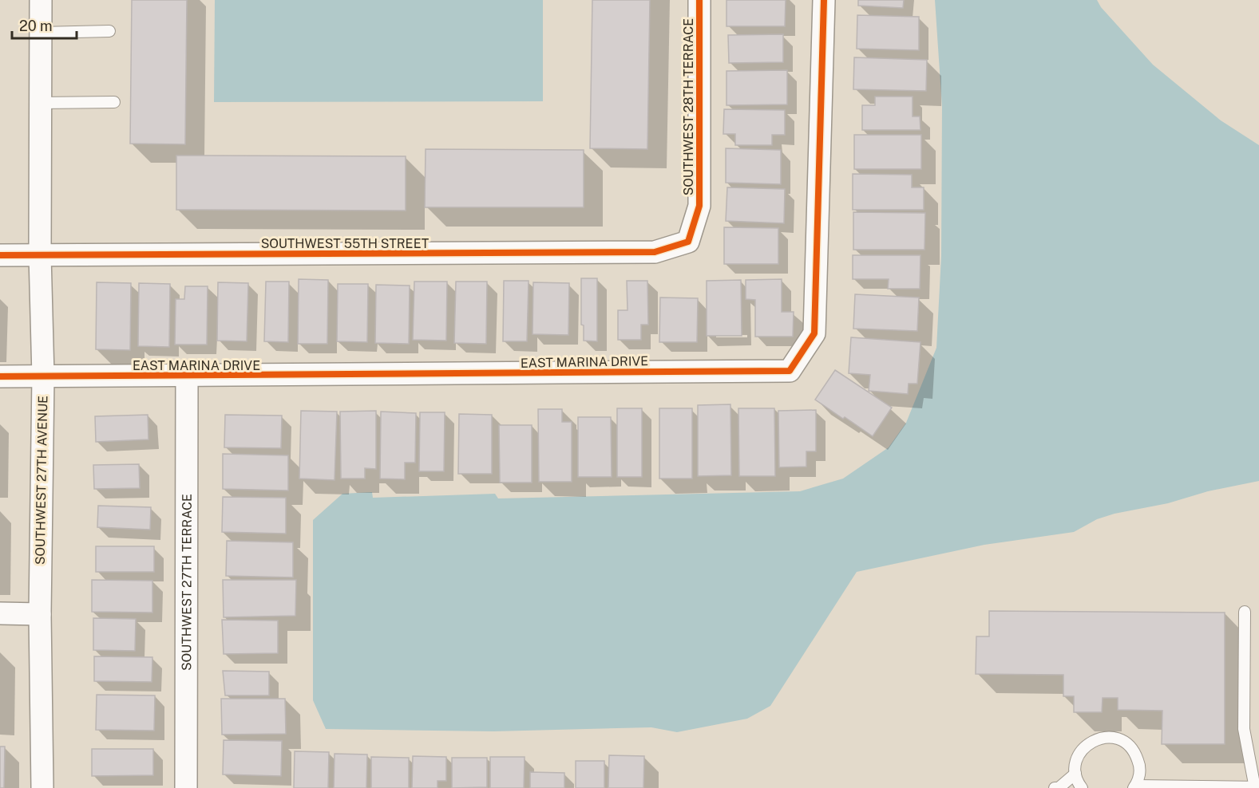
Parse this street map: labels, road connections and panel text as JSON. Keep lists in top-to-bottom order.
{
  "streets": {
    "street": [
      "SOUTHWEST 28TH TERRACE",
      "SOUTHWEST 55TH STREET",
      "EAST MARINA DRIVE",
      "SOUTHWEST 27TH AVENUE",
      "SOUTHWEST 27TH TERRACE"
    ]
  },
  "crossings": [
    ["SOUTHWEST 28TH TERRACE", "SOUTHWEST 55TH STREET"],
    ["SOUTHWEST 55TH STREET", "SOUTHWEST 27TH AVENUE"],
    ["EAST MARINA DRIVE", "SOUTHWEST 27TH AVENUE"],
    ["EAST MARINA DRIVE", "SOUTHWEST 27TH TERRACE"]
  ],
  "scale_bar": "20 m"
}
